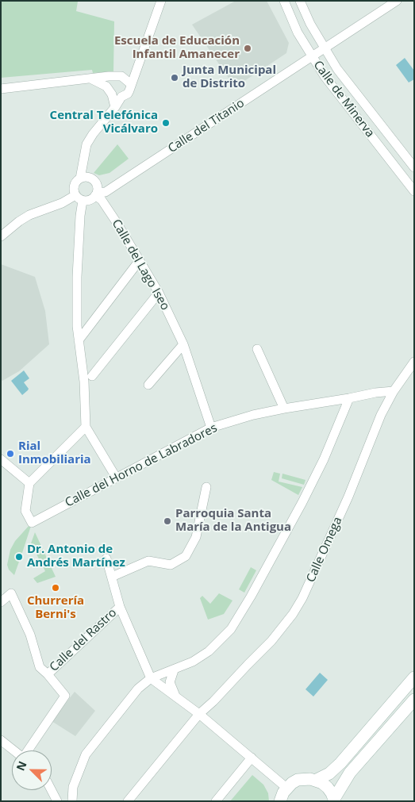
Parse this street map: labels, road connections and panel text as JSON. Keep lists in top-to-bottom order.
{
  "streets": {
    "street": [
      "Calle de Minerva",
      "Calle del Titanio",
      "Calle del Lago Iseo",
      "Calle del Horno de Labradores",
      "Calle Omega",
      "Calle del Rastro"
    ]
  },
  "crossings": [
    ["Calle de Minerva", "Calle del Titanio"],
    ["Calle del Titanio", "Calle del Lago Iseo"],
    ["Calle del Lago Iseo", "Calle del Horno de Labradores"],
    ["Calle del Horno de Labradores", "Calle Omega"]
  ],
  "places": [
    "Escuela de Educación Infantil Amanecer",
    "Junta Municipal de Distrito",
    "Central Telefónica Vicálvaro",
    "Rial Inmobiliaria",
    "Parroquia Santa María de la Antigua",
    "Dr. Antonio de Andrés Martínez",
    "Churrería Berni's"
  ],
  "north": "top left"
}
